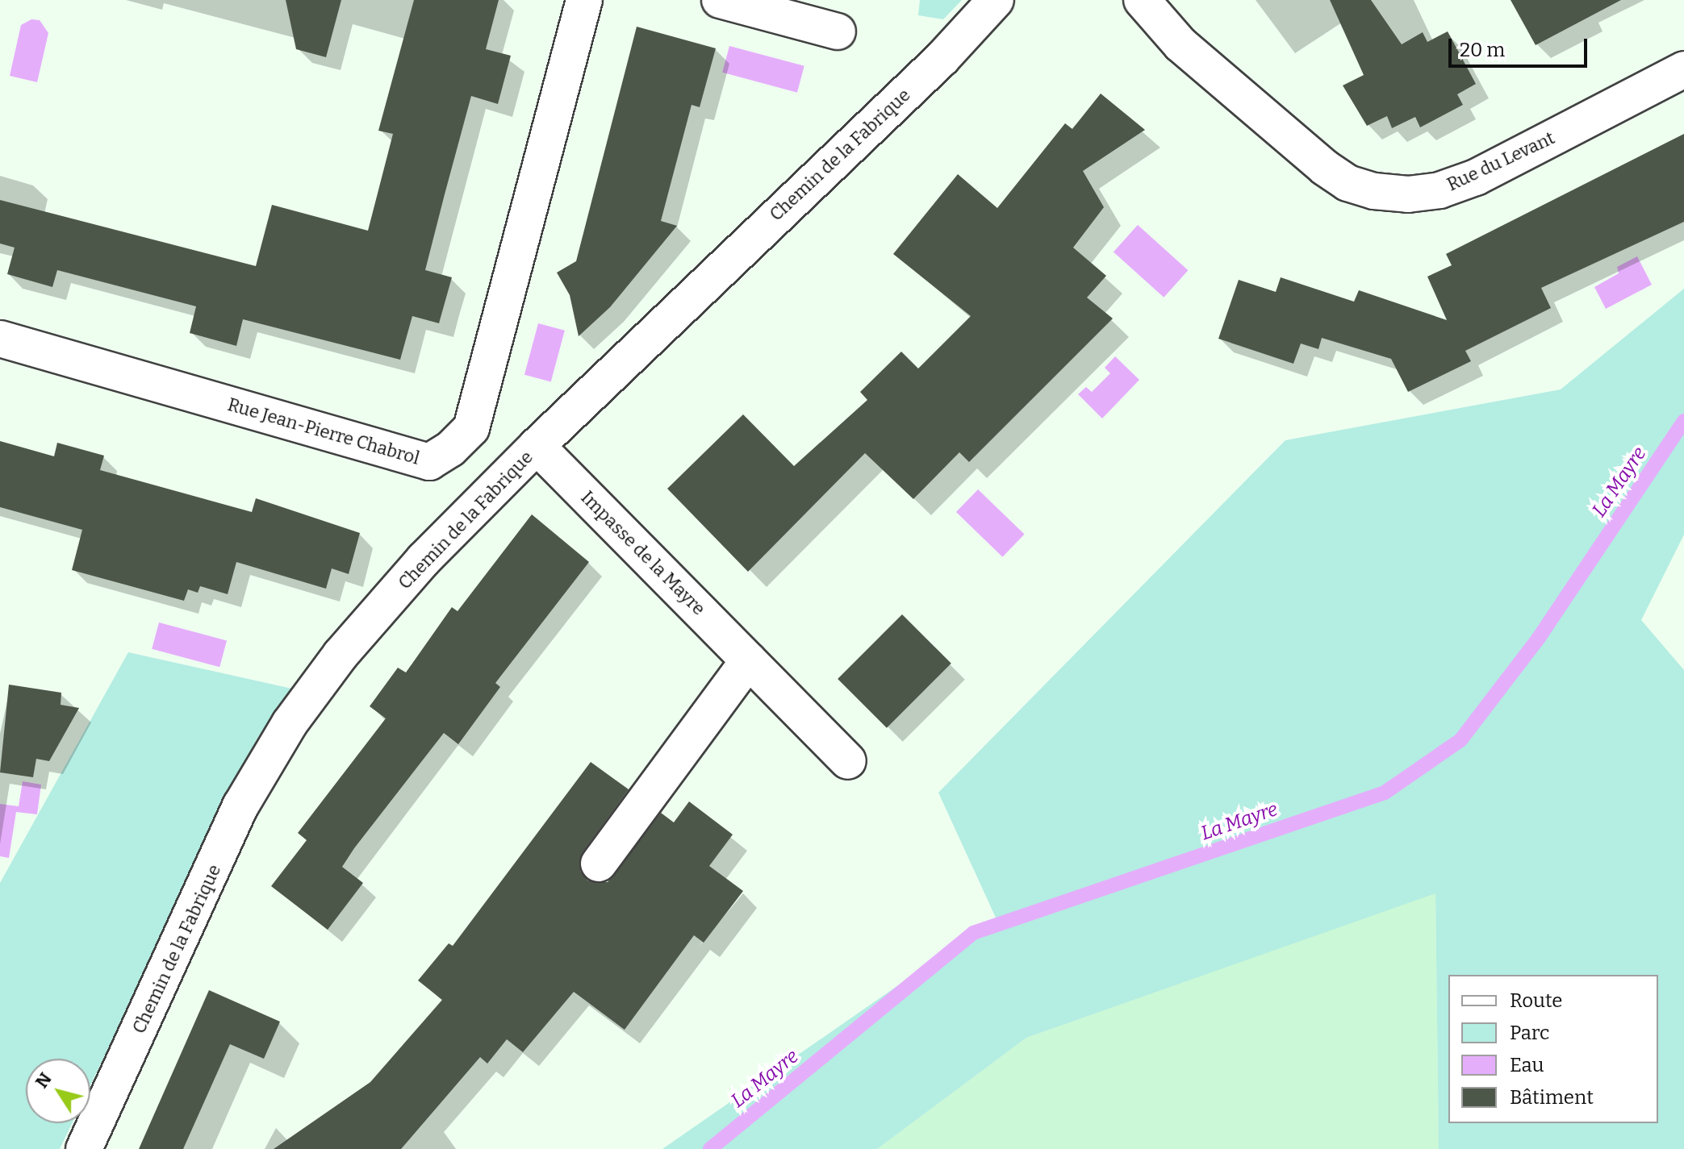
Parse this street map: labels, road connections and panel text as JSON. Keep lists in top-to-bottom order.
{
  "streets": {
    "street": [
      "Chemin de la Fabrique",
      "Rue du Levant",
      "Rue Jean-Pierre Chabrol",
      "Impasse de la Mayre"
    ]
  },
  "crossings": [
    ["Chemin de la Fabrique", "Impasse de la Mayre"]
  ],
  "water": ["La Mayre"],
  "legend": [
    "Route",
    "Parc",
    "Eau",
    "Bâtiment"
  ],
  "scale_bar": "20 m",
  "north": "top left"
}
